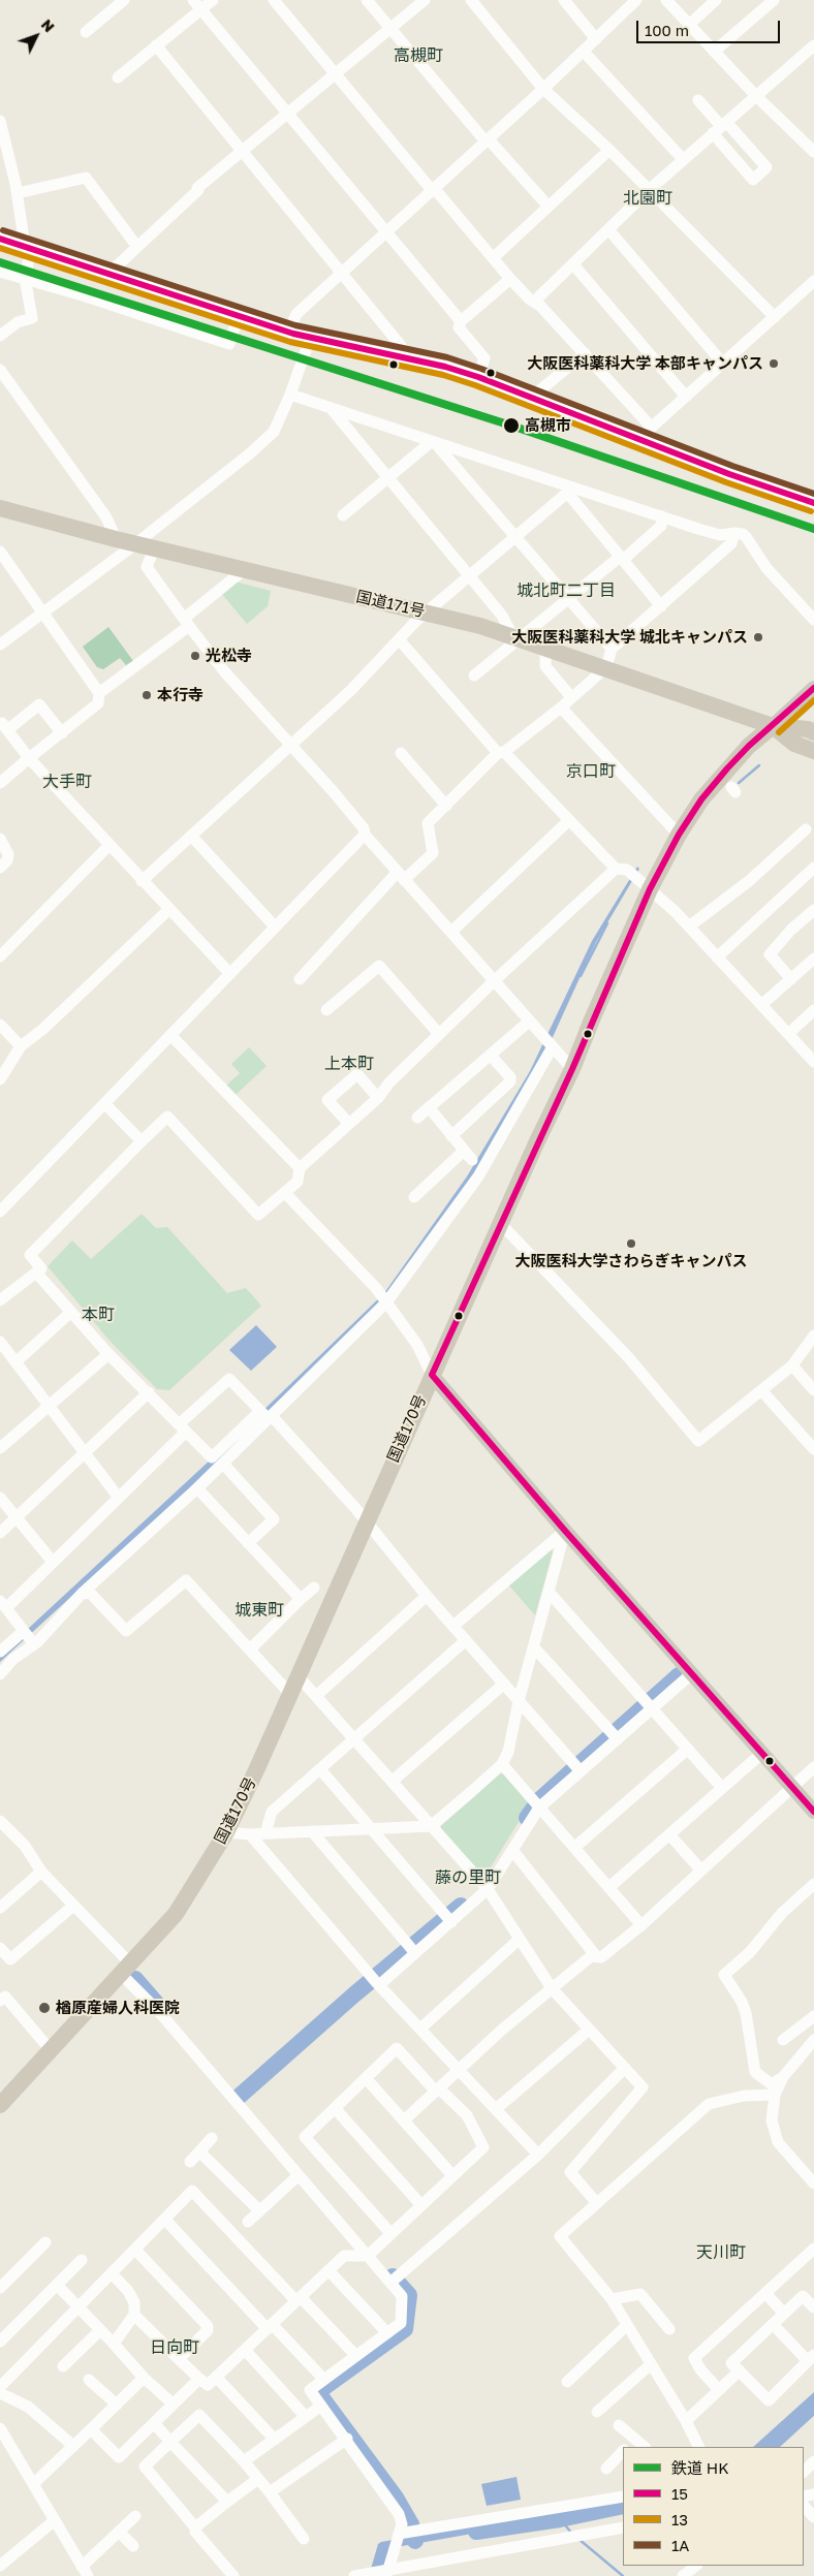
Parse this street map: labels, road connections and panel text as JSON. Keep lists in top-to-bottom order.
{
  "streets": {
    "highway": ["国道171号", "国道170号"]
  },
  "crossings": [
    ["国道171号", "国道170号"]
  ],
  "districts": [
    "高槻町",
    "北園町",
    "城北町二丁目",
    "京口町",
    "大手町",
    "上本町",
    "本町",
    "城東町",
    "藤の里町",
    "天川町",
    "日向町"
  ],
  "places": [
    "大阪医科薬科大学 本部キャンパス",
    "高槻市",
    "大阪医科薬科大学 城北キャンパス",
    "光松寺",
    "本行寺",
    "大阪医科大学さわらぎキャンパス",
    "楢原産婦人科医院"
  ],
  "lines": [
    "transit line 1A",
    "transit line 15",
    "transit line 13",
    "rail line HK"
  ],
  "legend": [
    "鉄道 HK",
    "15",
    "13",
    "1A"
  ],
  "scale_bar": "100 m",
  "north": "top right"
}
